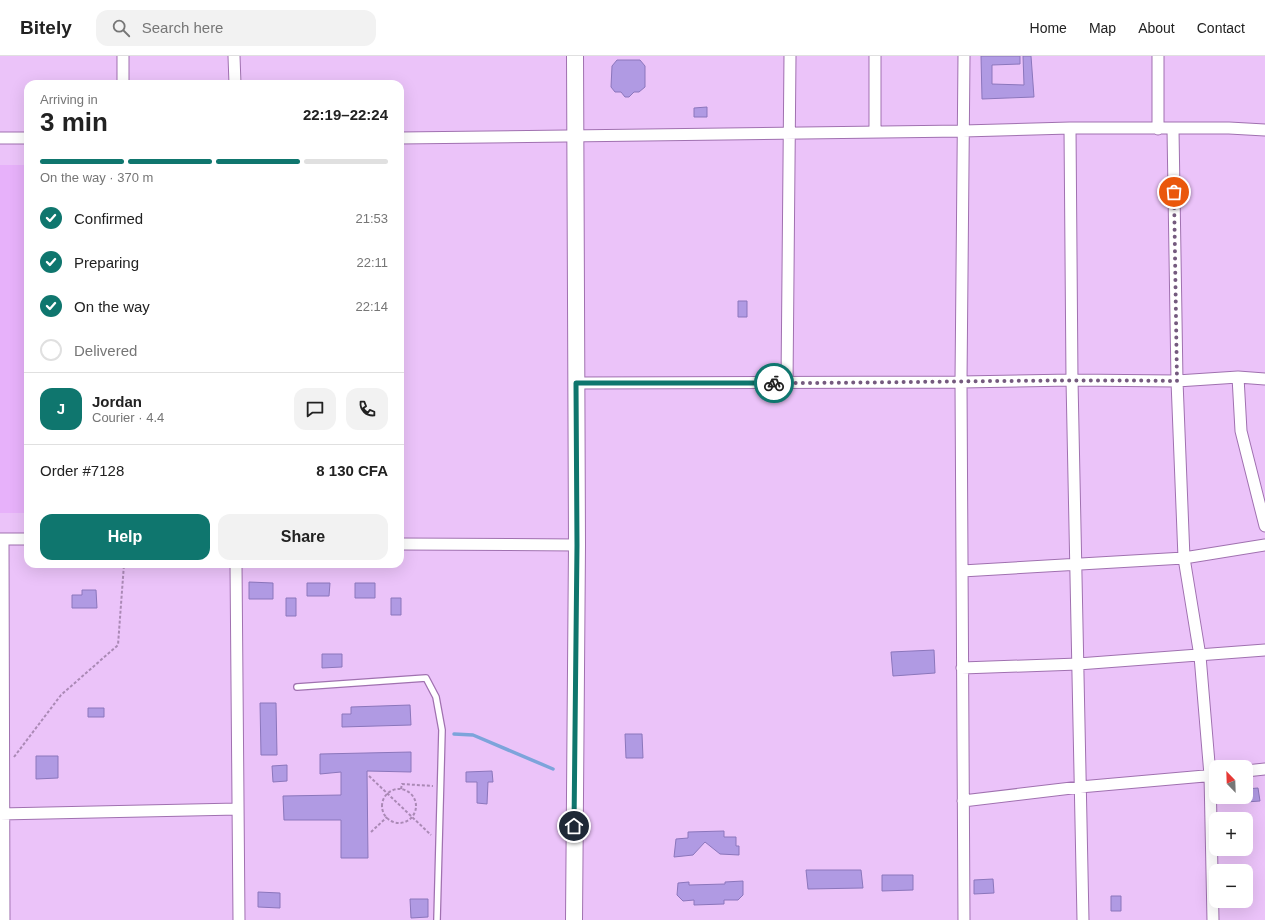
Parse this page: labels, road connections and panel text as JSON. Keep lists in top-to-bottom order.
{
  "north": "top left",
  "page": {
    "header": "Bitely",
    "search": "Search here",
    "nav": [
      "Home",
      "Map",
      "About",
      "Contact"
    ],
    "heading": ["3 min", "Arriving in", "22:19–22:24"],
    "panel": [
      "Jordan",
      "Courier · 4.4",
      "Order #7128",
      "8 130 CFA"
    ],
    "bar": "On the way · 370 m",
    "list": [
      ["Confirmed", "21:53"],
      ["Preparing", "22:11"],
      ["On the way", "22:14"],
      "Delivered"
    ],
    "round": "J",
    "buttons": ["Help", "Share"],
    "map_buttons": ["+", "−"]
  }
}
